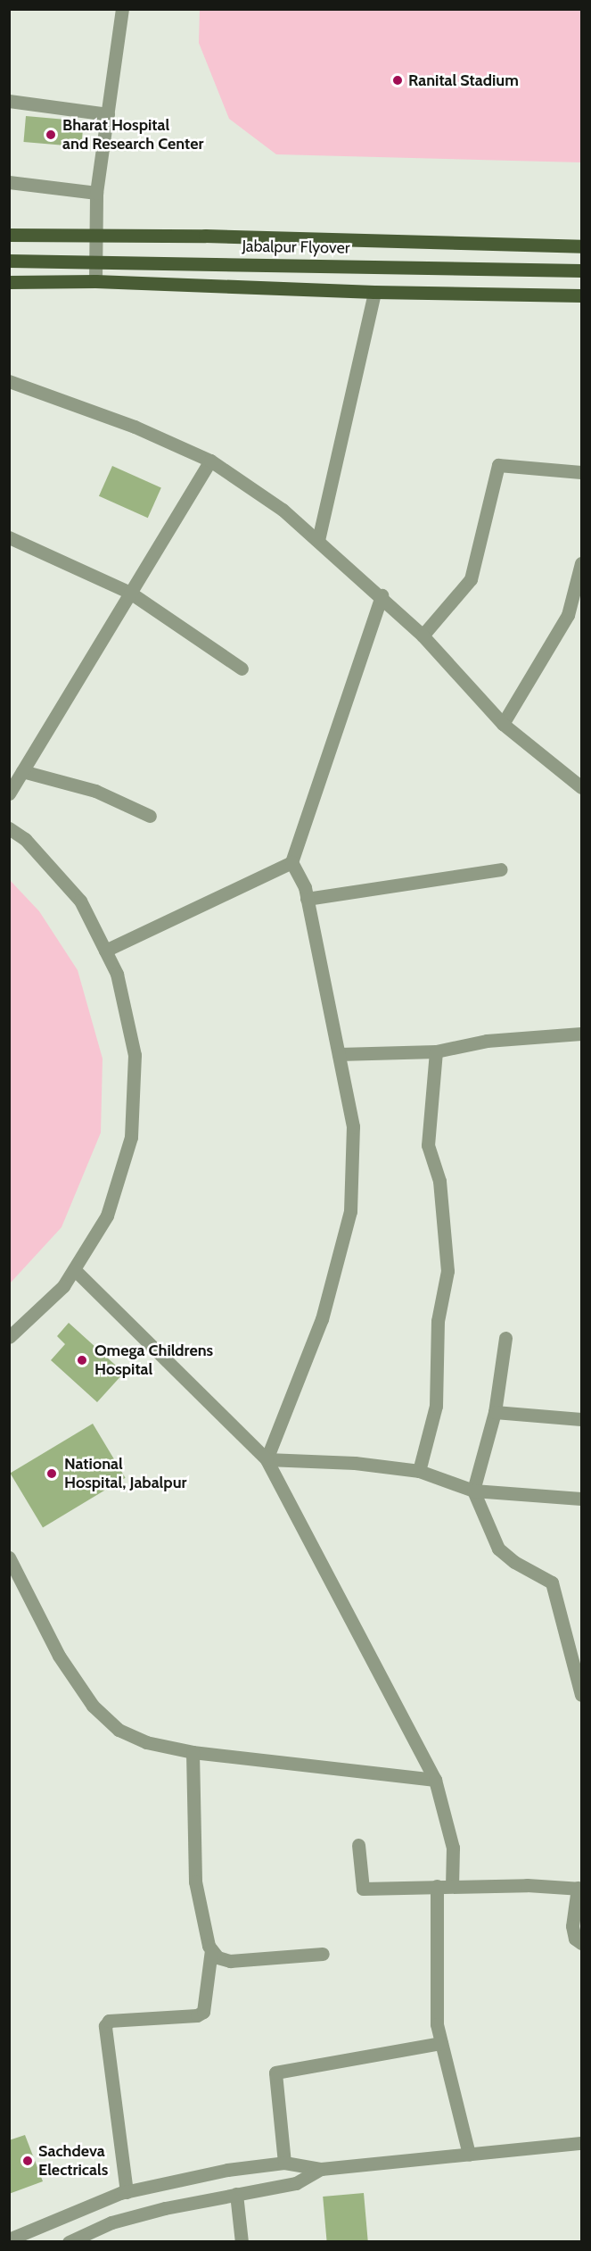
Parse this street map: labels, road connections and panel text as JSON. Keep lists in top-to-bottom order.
{
  "streets": {
    "main road": ["Jabalpur Flyover"]
  },
  "places": [
    "Ranital Stadium",
    "Bharat Hospital and Research Center",
    "Omega Childrens Hospital",
    "National Hospital, Jabalpur",
    "Sachdeva Electricals"
  ]
}
